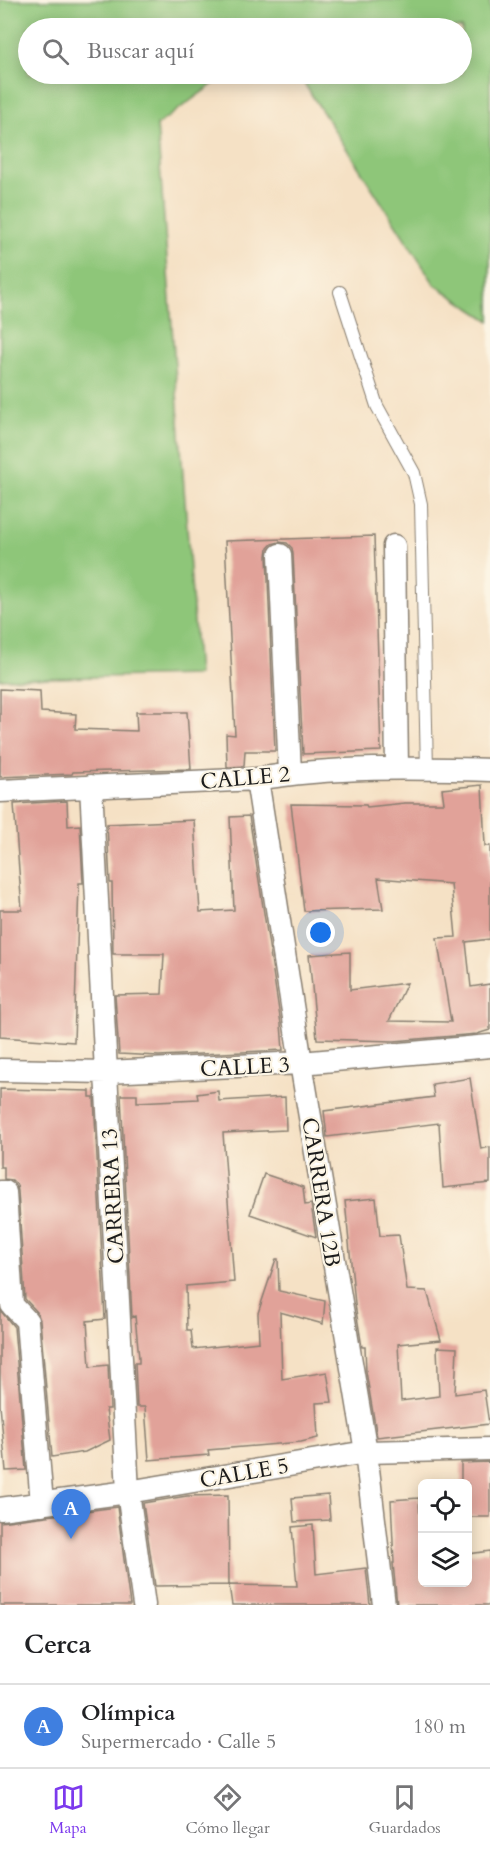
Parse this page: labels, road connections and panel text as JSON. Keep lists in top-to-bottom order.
{
  "streets": {
    "street": [
      "CALLE 2",
      "CALLE 3",
      "CARRERA 12B",
      "CARRERA 13",
      "CALLE 5"
    ]
  },
  "crossings": [
    ["CALLE 2", "CARRERA 12B"],
    ["CALLE 2", "CARRERA 13"],
    ["CALLE 3", "CARRERA 12B"],
    ["CALLE 3", "CARRERA 13"],
    ["CARRERA 12B", "CALLE 5"],
    ["CARRERA 13", "CALLE 5"]
  ],
  "page": {
    "search": "Buscar aquí",
    "pins": "A",
    "heading": "Cerca",
    "list": [
      {
        "mark": "A",
        "name": "Olímpica",
        "note": "Supermercado · Calle 5",
        "value": "180 m"
      }
    ],
    "nav": ["Mapa", "Cómo llegar", "Guardados"]
  }
}
